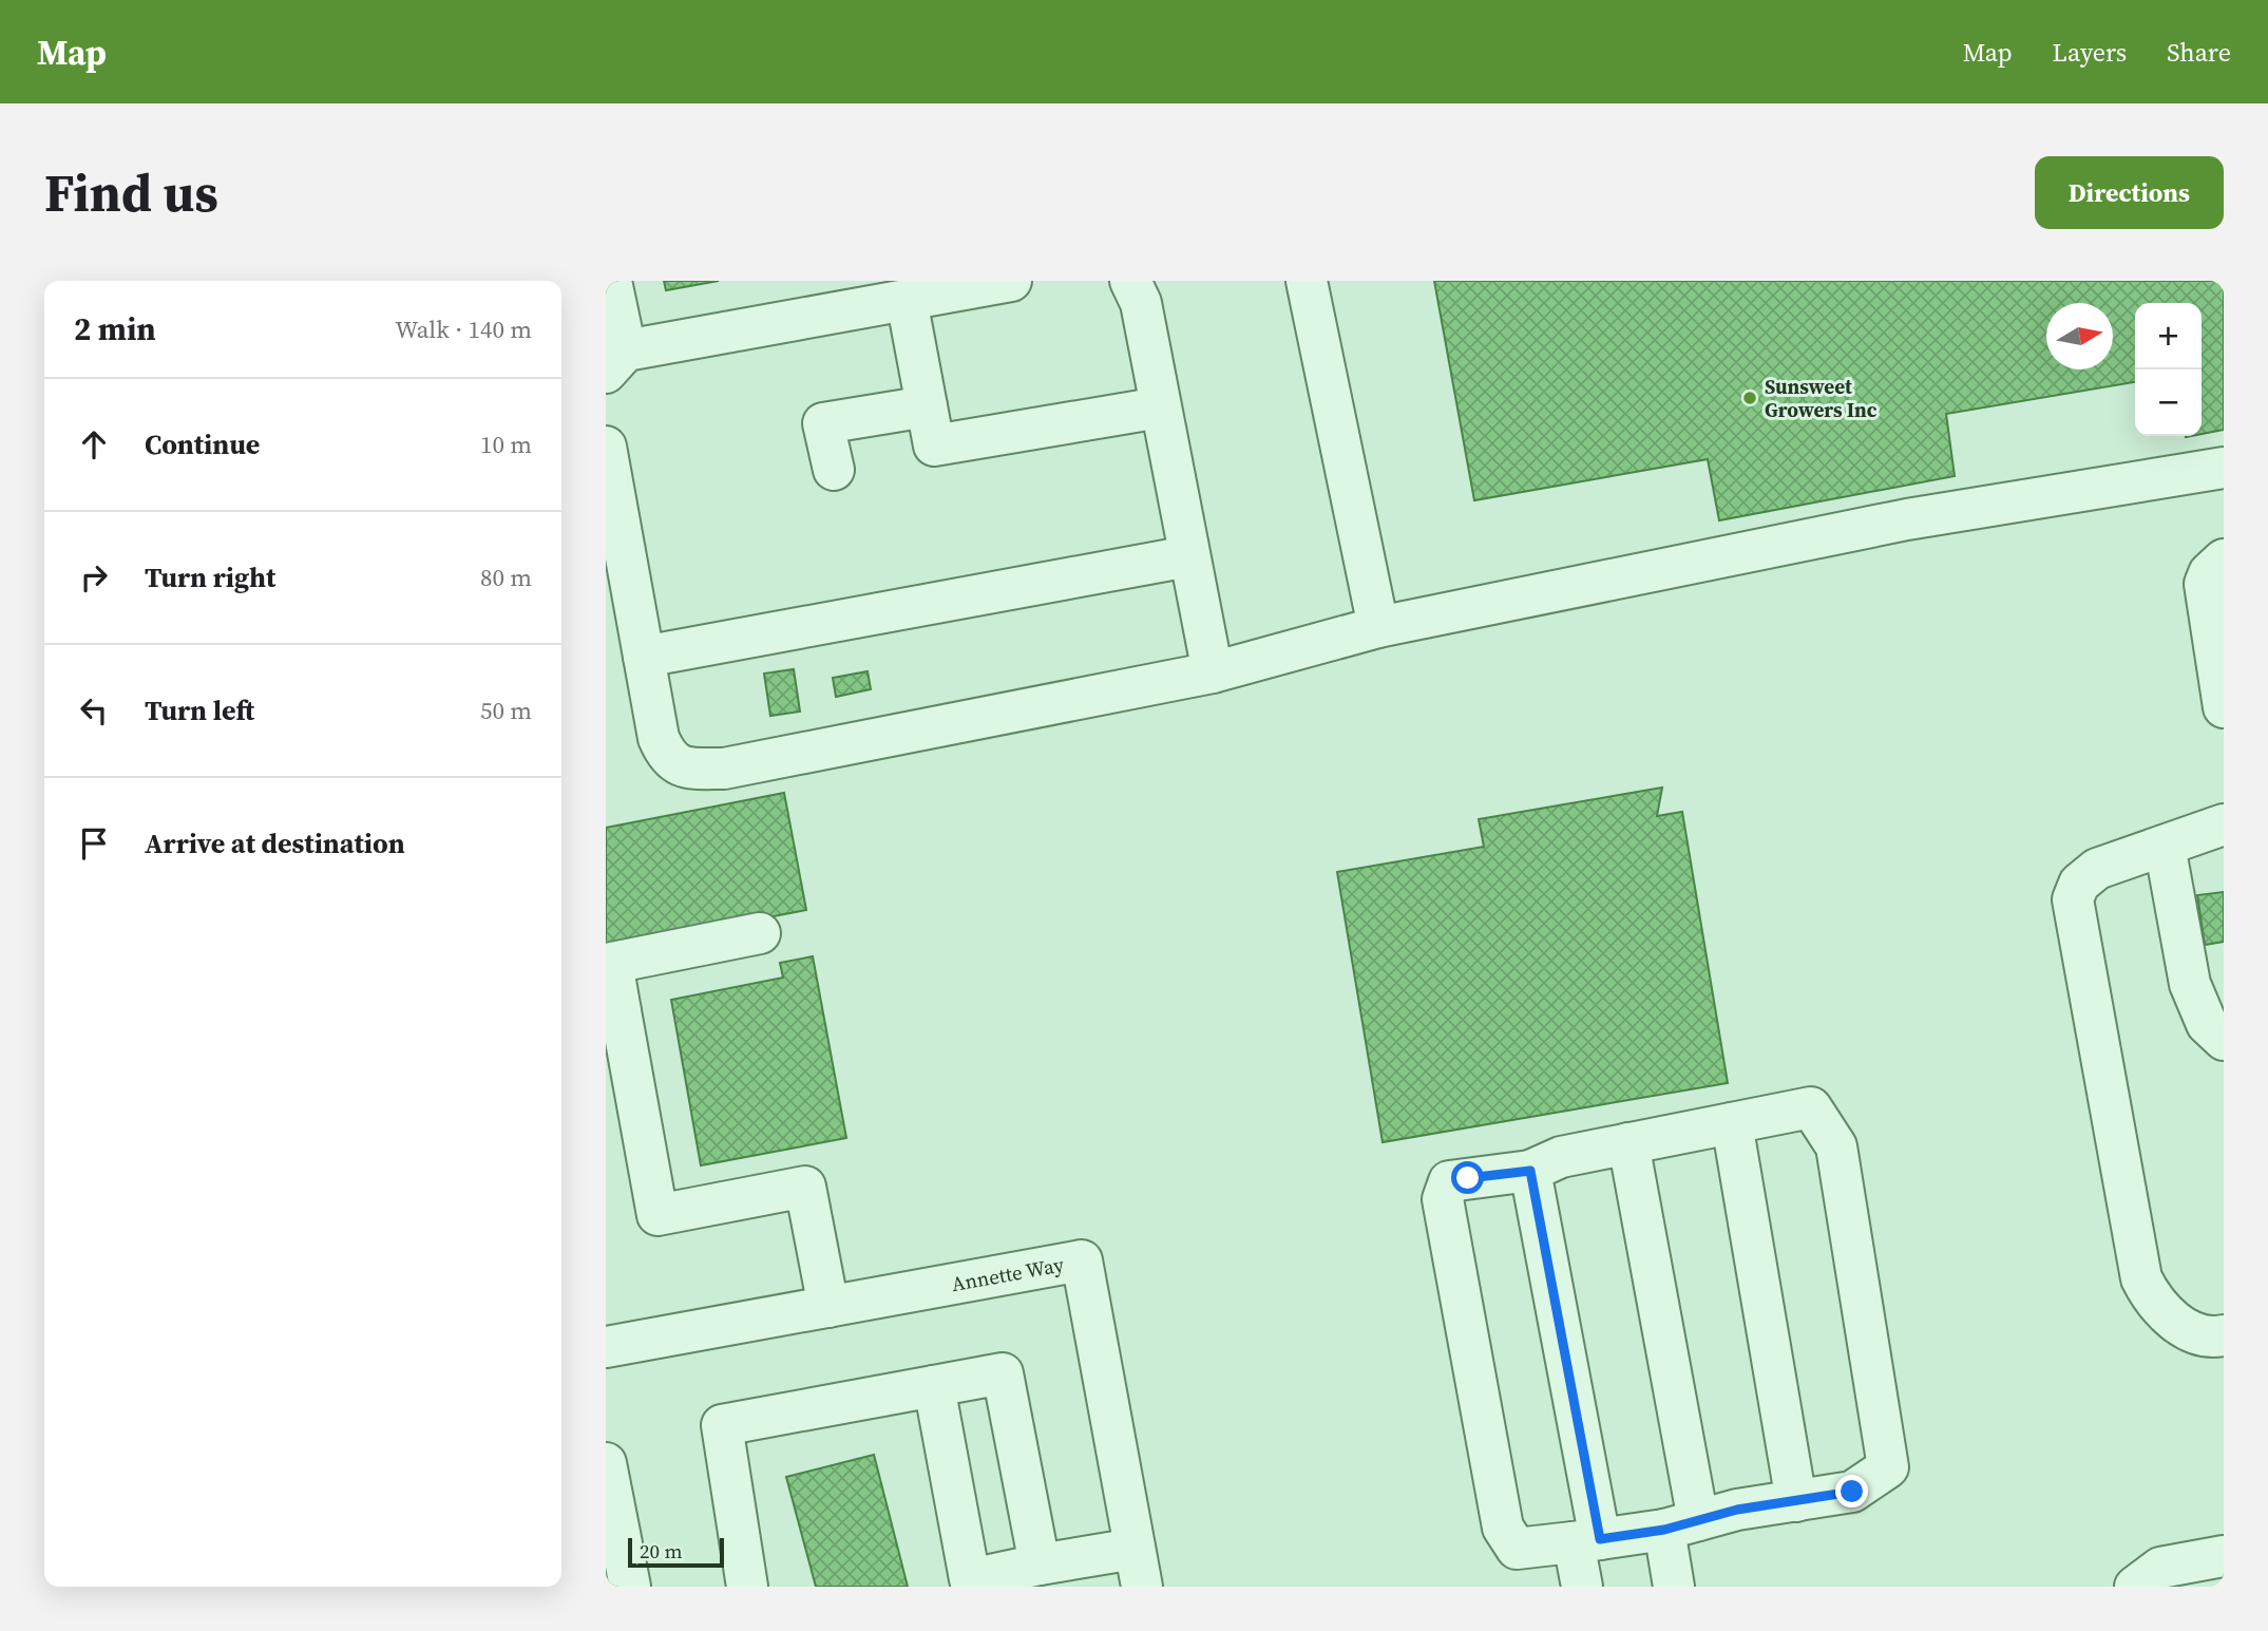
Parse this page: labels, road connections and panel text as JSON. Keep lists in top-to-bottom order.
{
  "streets": {
    "street": ["Annette Way"]
  },
  "places": ["Sunsweet Growers Inc"],
  "scale_bar": "20 m",
  "north": "right",
  "page": {
    "header": "Map",
    "nav": ["Map", "Layers", "Share"],
    "buttons": "Directions",
    "title": "Find us",
    "heading": ["2 min", "Walk · 140 m"],
    "map_buttons": ["+", "−"],
    "list": [
      ["Continue", "10 m"],
      ["Turn right", "80 m"],
      ["Turn left", "50 m"],
      "Arrive at destination"
    ],
    "scale": "20 m"
  }
}
